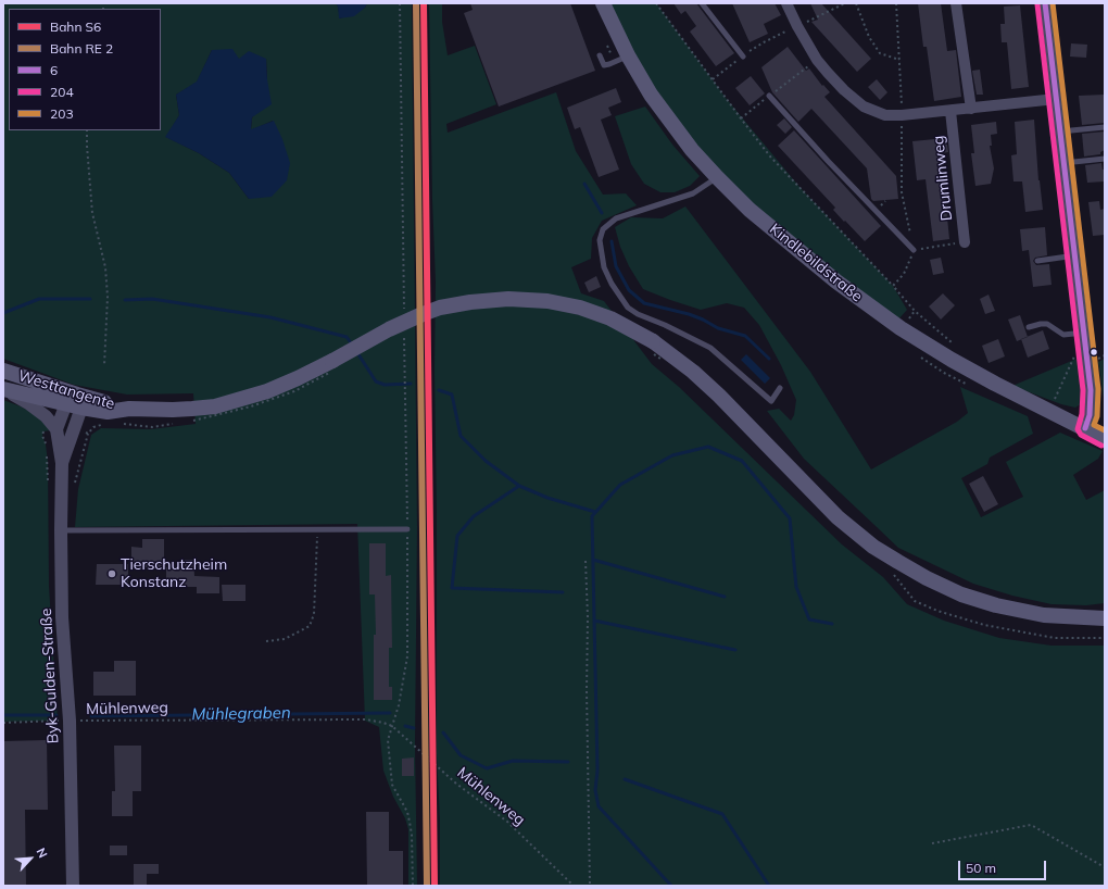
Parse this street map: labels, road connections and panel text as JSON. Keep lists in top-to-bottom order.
{
  "streets": {
    "main road": ["Kindlebildstraße", "Westtangente"],
    "street": ["Drumlinweg", "Byk-Gulden-Straße"],
    "path": ["Mühlenweg"]
  },
  "crossings": [
    ["Westtangente", "Byk-Gulden-Straße"],
    ["Byk-Gulden-Straße", "Mühlenweg"]
  ],
  "water": ["Mühlegraben"],
  "places": ["Tierschutzheim Konstanz"],
  "lines": [
    "rail line S6",
    "transit line 6",
    "transit line 203",
    "transit line 204"
  ],
  "legend": [
    "Bahn S6",
    "Bahn RE 2",
    "6",
    "204",
    "203"
  ],
  "scale_bar": "50 m",
  "north": "top right"
}
